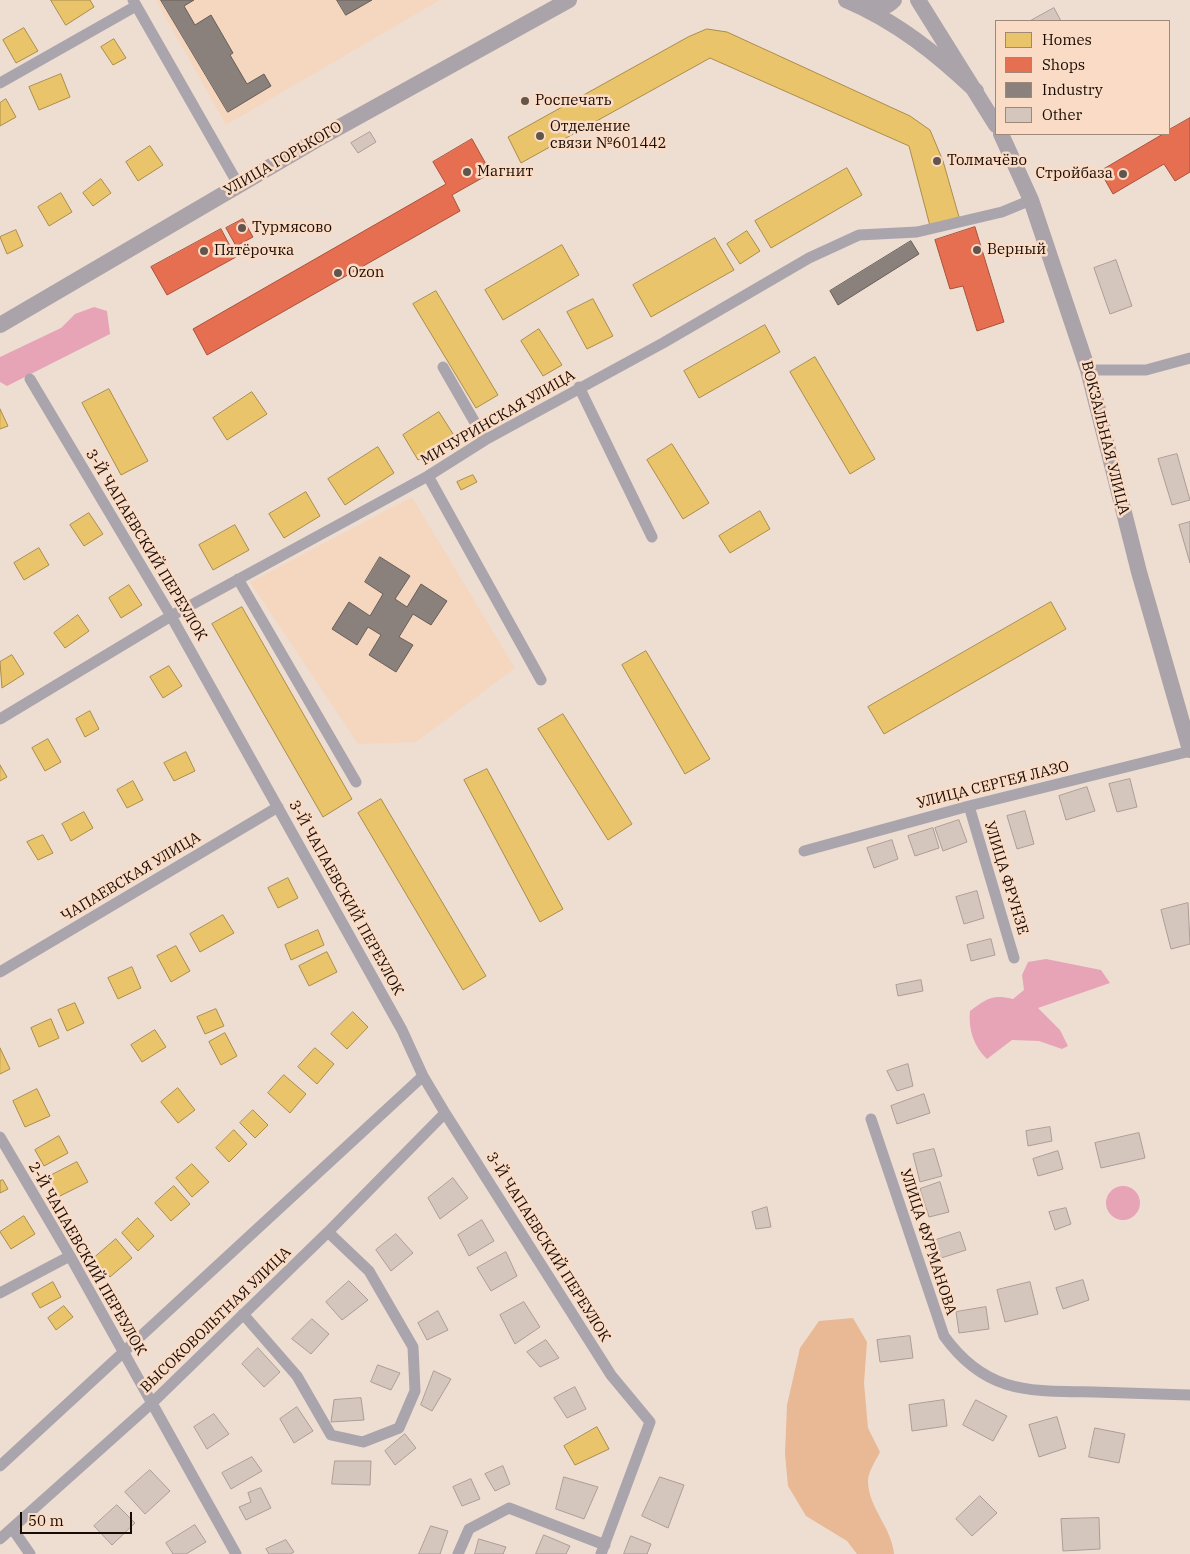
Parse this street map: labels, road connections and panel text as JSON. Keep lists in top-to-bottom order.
{
  "streets": {
    "main road": ["УЛИЦА ГОРЬКОГО", "ВОКЗАЛЬНАЯ УЛИЦА"],
    "street": [
      "МИЧУРИНСКАЯ УЛИЦА",
      "3-Й ЧАПАЕВСКИЙ ПЕРЕУЛОК",
      "УЛИЦА СЕРГЕЯ ЛАЗО",
      "ЧАПАЕВСКАЯ УЛИЦА",
      "УЛИЦА ФРУНЗЕ",
      "УЛИЦА ФУРМАНОВА",
      "2-Й ЧАПАЕВСКИЙ ПЕРЕУЛОК",
      "ВЫСОКОВОЛЬТНАЯ УЛИЦА"
    ]
  },
  "crossings": [
    ["МИЧУРИНСКАЯ УЛИЦА", "ВОКЗАЛЬНАЯ УЛИЦА"],
    ["МИЧУРИНСКАЯ УЛИЦА", "3-Й ЧАПАЕВСКИЙ ПЕРЕУЛОК"],
    ["ВОКЗАЛЬНАЯ УЛИЦА", "УЛИЦА СЕРГЕЯ ЛАЗО"],
    ["3-Й ЧАПАЕВСКИЙ ПЕРЕУЛОК", "ЧАПАЕВСКАЯ УЛИЦА"],
    ["3-Й ЧАПАЕВСКИЙ ПЕРЕУЛОК", "ВЫСОКОВОЛЬТНАЯ УЛИЦА"],
    ["УЛИЦА СЕРГЕЯ ЛАЗО", "УЛИЦА ФРУНЗЕ"],
    ["2-Й ЧАПАЕВСКИЙ ПЕРЕУЛОК", "ВЫСОКОВОЛЬТНАЯ УЛИЦА"]
  ],
  "places": [
    "Роспечать",
    "Отделение связи №601442",
    "Толмачёво",
    "Магнит",
    "Стройбаза",
    "Турмясово",
    "Верный",
    "Пятёрочка",
    "Ozon"
  ],
  "legend": [
    "Homes",
    "Shops",
    "Industry",
    "Other"
  ],
  "scale_bar": "50 m"
}
